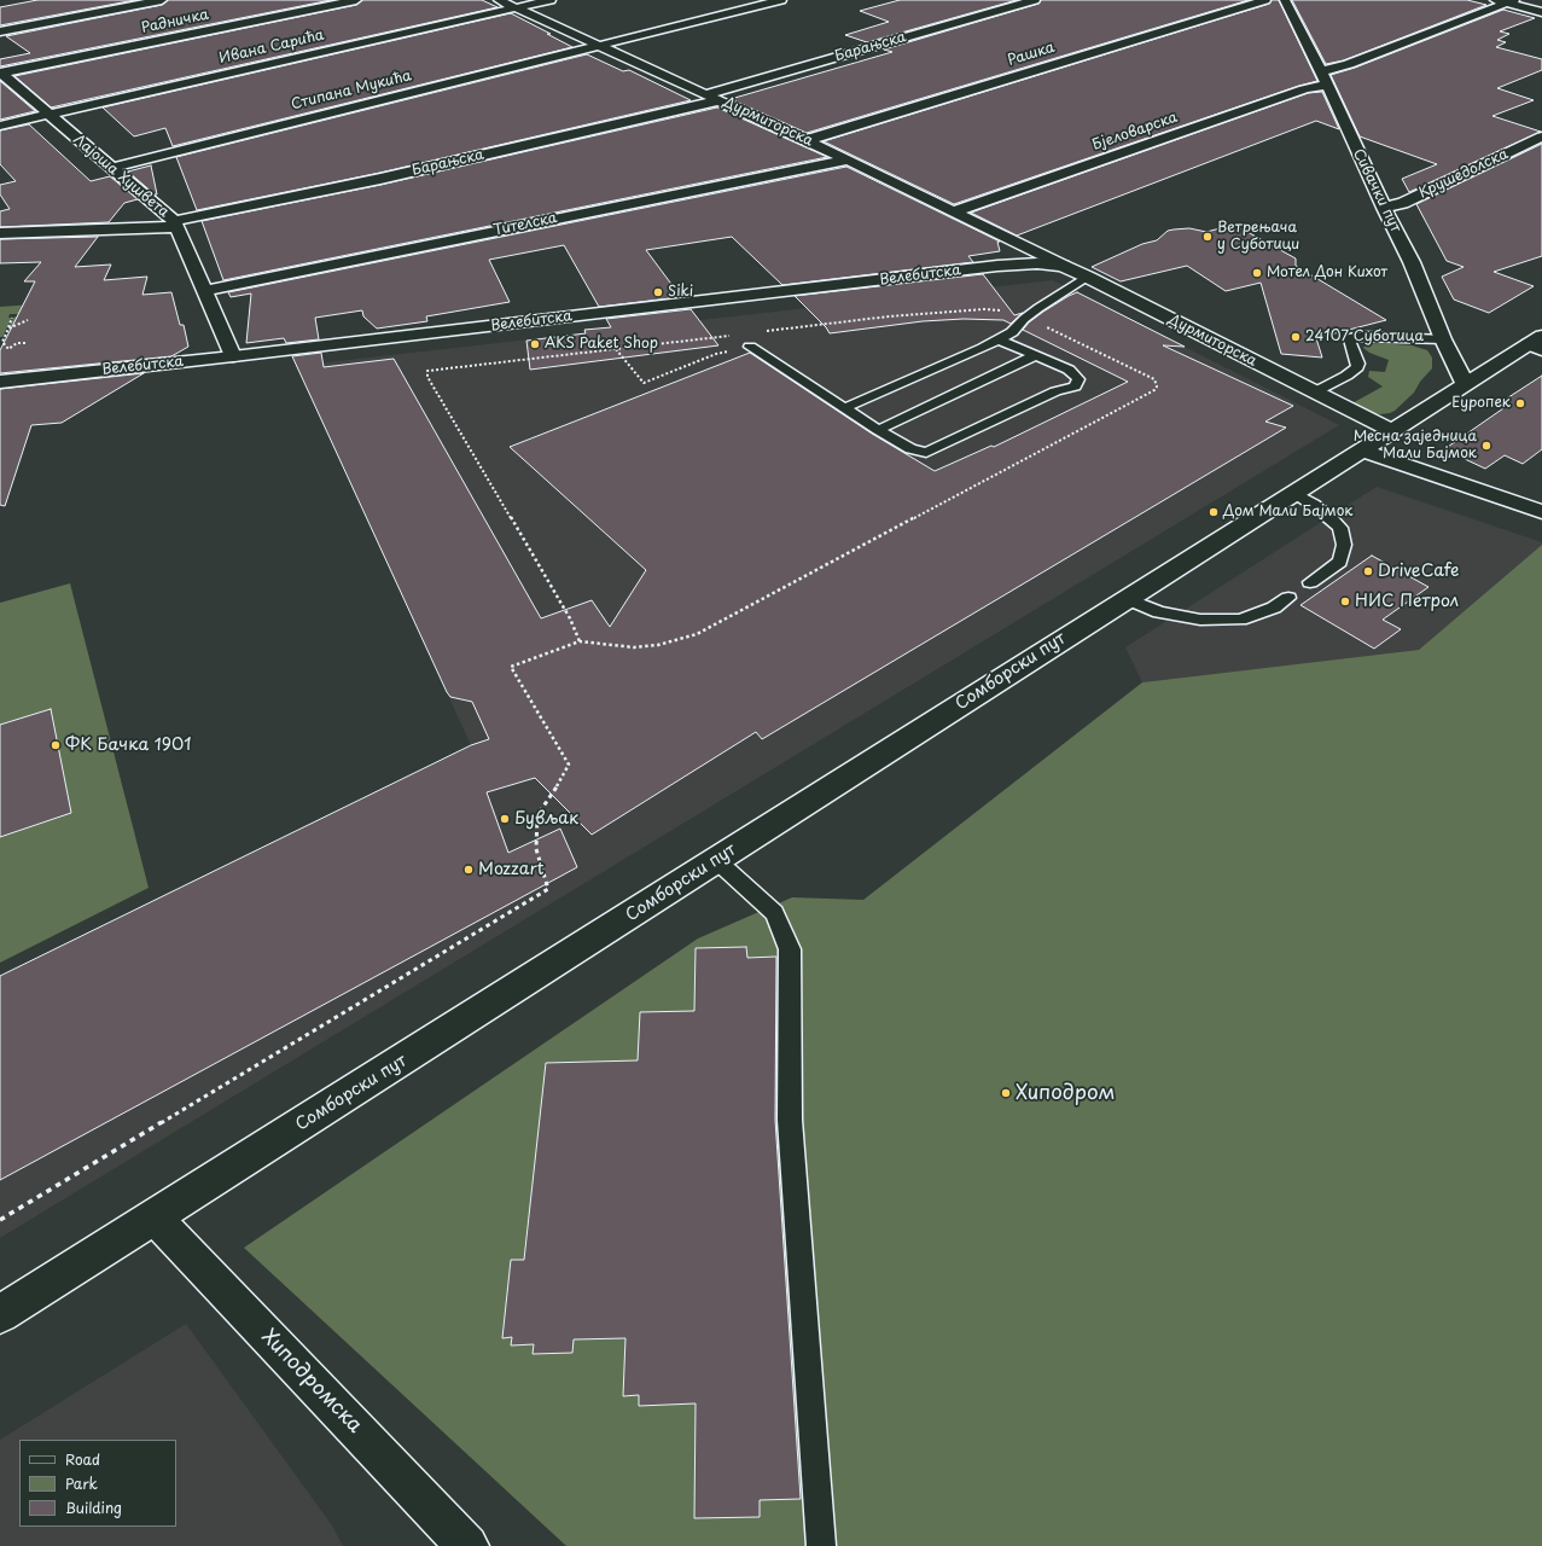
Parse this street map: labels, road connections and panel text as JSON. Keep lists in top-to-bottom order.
{
  "streets": {
    "street": [
      "Радничка",
      "Ивана Сарића",
      "Барањска",
      "Рашка",
      "Стипана Мукића",
      "Дурмиторска",
      "Бјеловарска",
      "Крушедолска",
      "Лајоша Хушвета",
      "Сивачки пут",
      "Тителска",
      "Велебитска",
      "Сомборски пут",
      "Хиподромска"
    ]
  },
  "crossings": [
    ["Радничка", "Лајоша Хушвета"],
    ["Ивана Сарића", "Дурмиторска"],
    ["Ивана Сарића", "Лајоша Хушвета"],
    ["Барањска", "Дурмиторска"],
    ["Барањска", "Лајоша Хушвета"],
    ["Рашка", "Дурмиторска"],
    ["Стипана Мукића", "Дурмиторска"],
    ["Стипана Мукића", "Лајоша Хушвета"],
    ["Дурмиторска", "Бјеловарска"],
    ["Дурмиторска", "Тителска"],
    ["Дурмиторска", "Велебитска"],
    ["Дурмиторска", "Сомборски пут"],
    ["Бјеловарска", "Сивачки пут"],
    ["Крушедолска", "Сивачки пут"],
    ["Лајоша Хушвета", "Тителска"],
    ["Лајоша Хушвета", "Велебитска"],
    ["Сивачки пут", "Сомборски пут"],
    ["Сомборски пут", "Хиподромска"]
  ],
  "places": [
    "Ветрењача у Суботици",
    "Мотел Дон Кихот",
    "Siki",
    "24107 Суботица",
    "AKS Paket Shop",
    "Еуропек",
    "Месна заједница Мали Бајмок",
    "Дом Мали Бајмок",
    "DriveCafe",
    "НИС Петрол",
    "ФК Бачка 1901",
    "Бувљак",
    "Mozzart",
    "Хиподром"
  ],
  "legend": ["Road", "Park", "Building"]
}
